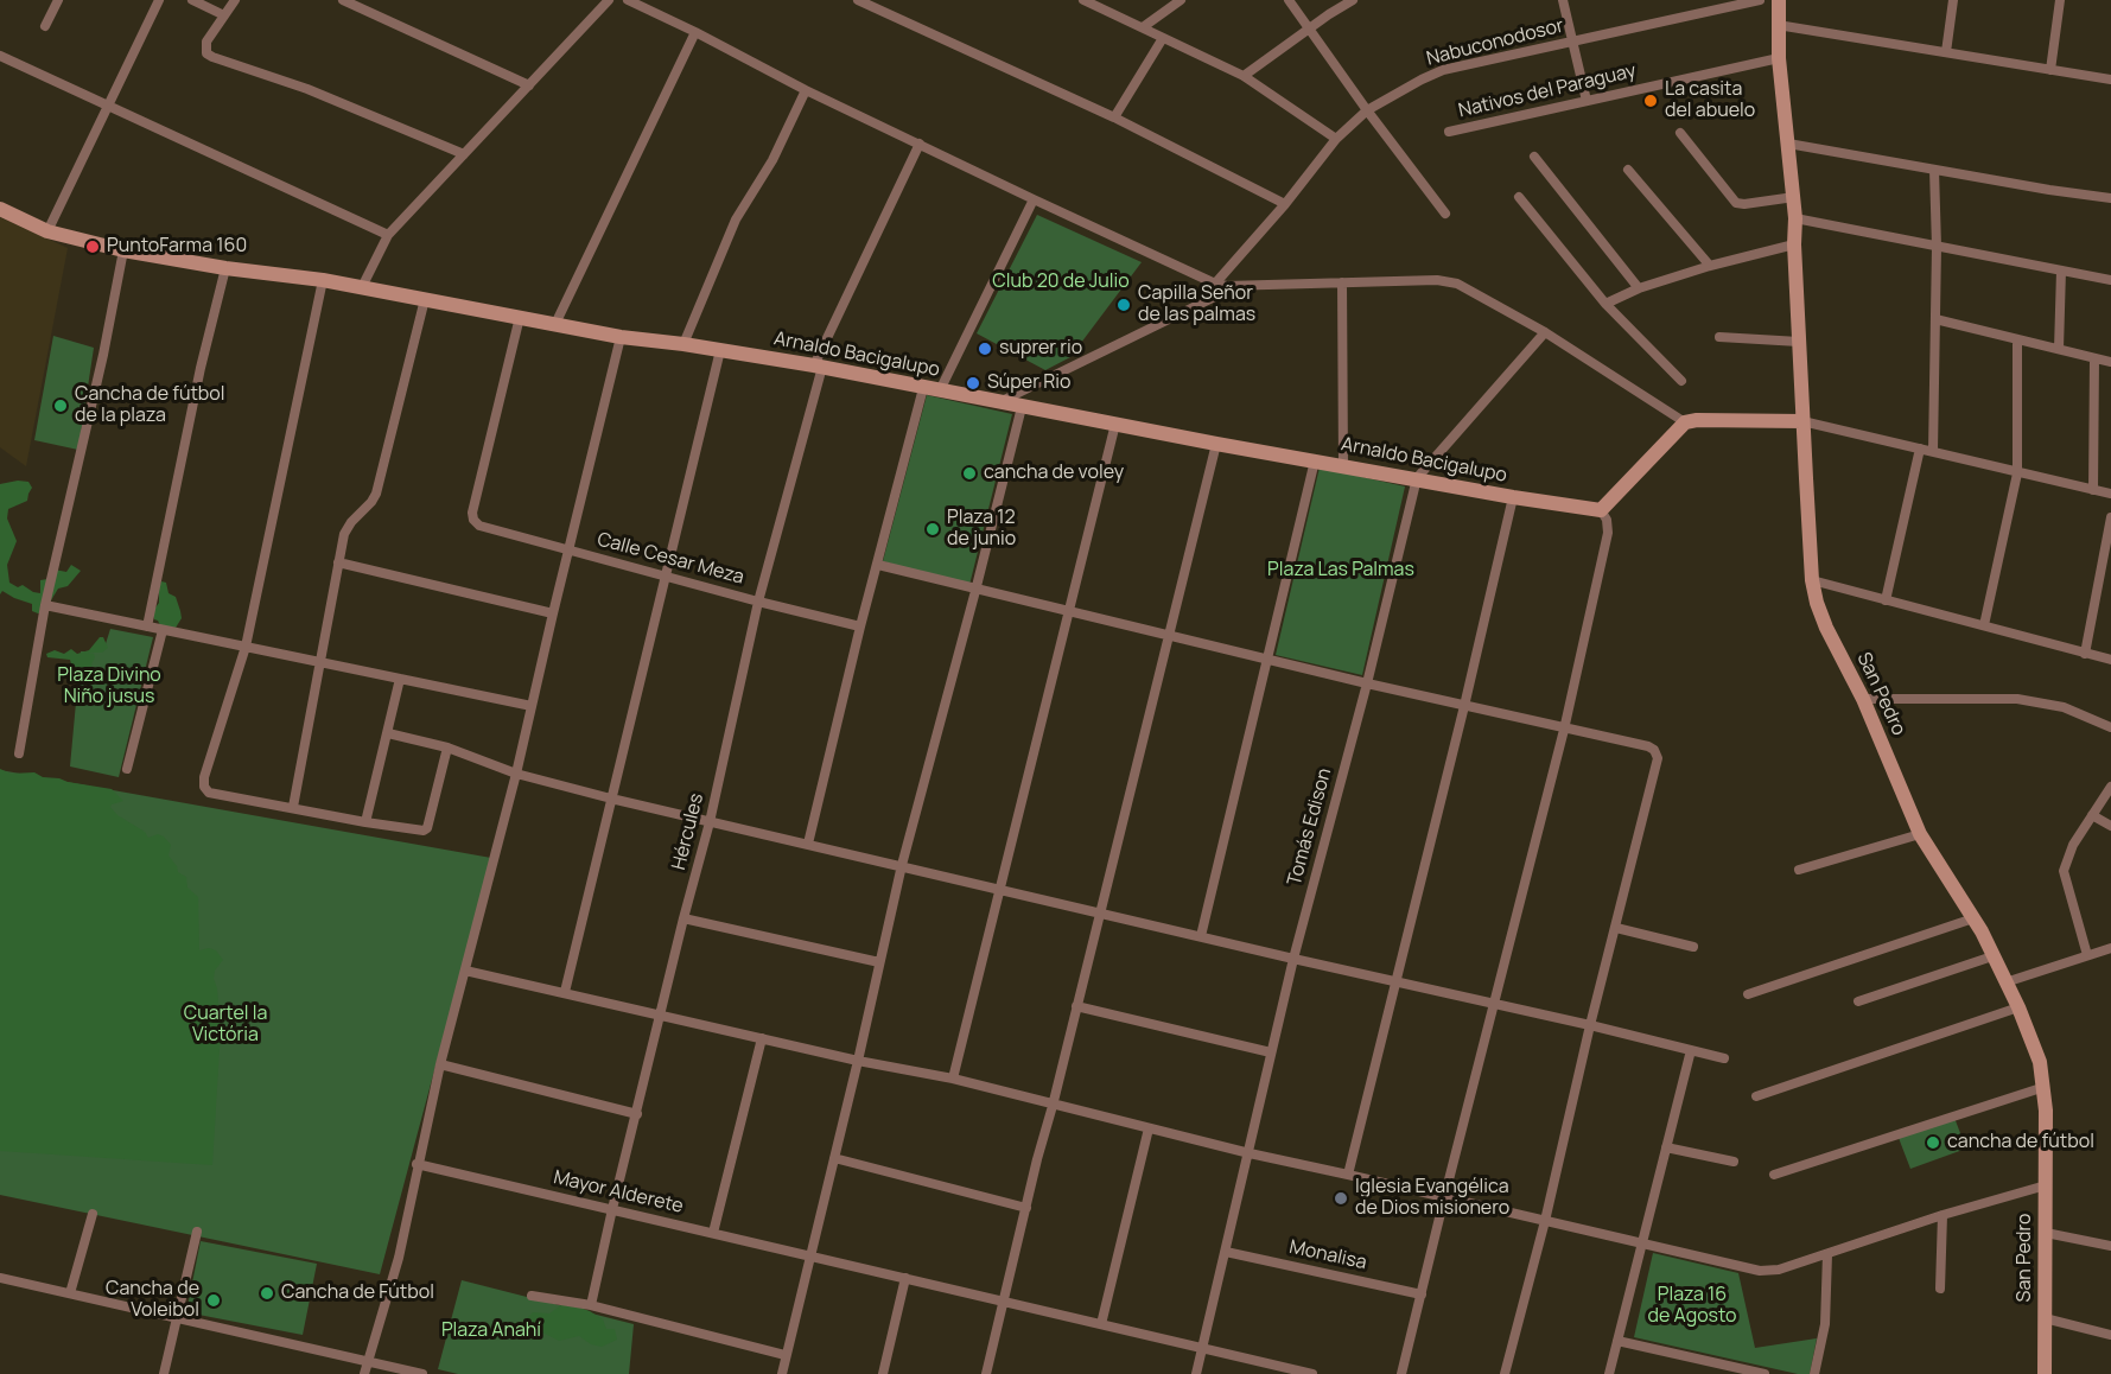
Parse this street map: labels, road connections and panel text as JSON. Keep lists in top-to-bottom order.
{
  "streets": {
    "street": [
      "Nabuconodosor",
      "Nativos del Paraguay",
      "Arnaldo Bacigalupo",
      "Calle Cesar Meza",
      "San Pedro",
      "Tomás Edison",
      "Hércules",
      "Mayor Alderete",
      "Monalisa"
    ]
  },
  "crossings": [
    ["Nativos del Paraguay", "San Pedro"],
    ["Arnaldo Bacigalupo", "Calle Cesar Meza"],
    ["Arnaldo Bacigalupo", "Tomás Edison"],
    ["Arnaldo Bacigalupo", "Hércules"],
    ["Calle Cesar Meza", "Hércules"],
    ["Tomás Edison", "Mayor Alderete"],
    ["Tomás Edison", "Monalisa"],
    ["Hércules", "Mayor Alderete"]
  ],
  "parks": [
    "Club 20 de Julio",
    "Plaza Las Palmas",
    "Plaza Divino Niño jusus",
    "Cuartel la Victória",
    "Plaza 16 de Agosto",
    "Plaza Anahí"
  ],
  "places": [
    "La casita del abuelo",
    "PuntoFarma 160",
    "Capilla Señor de las palmas",
    "suprer rio",
    "Súper Rio",
    "Cancha de fútbol de la plaza",
    "cancha de voley",
    "Plaza 12 de junio",
    "cancha de fútbol",
    "Iglesia Evangélica de Dios misionero",
    "Cancha de Fútbol",
    "Cancha de Voleibol"
  ]
}
